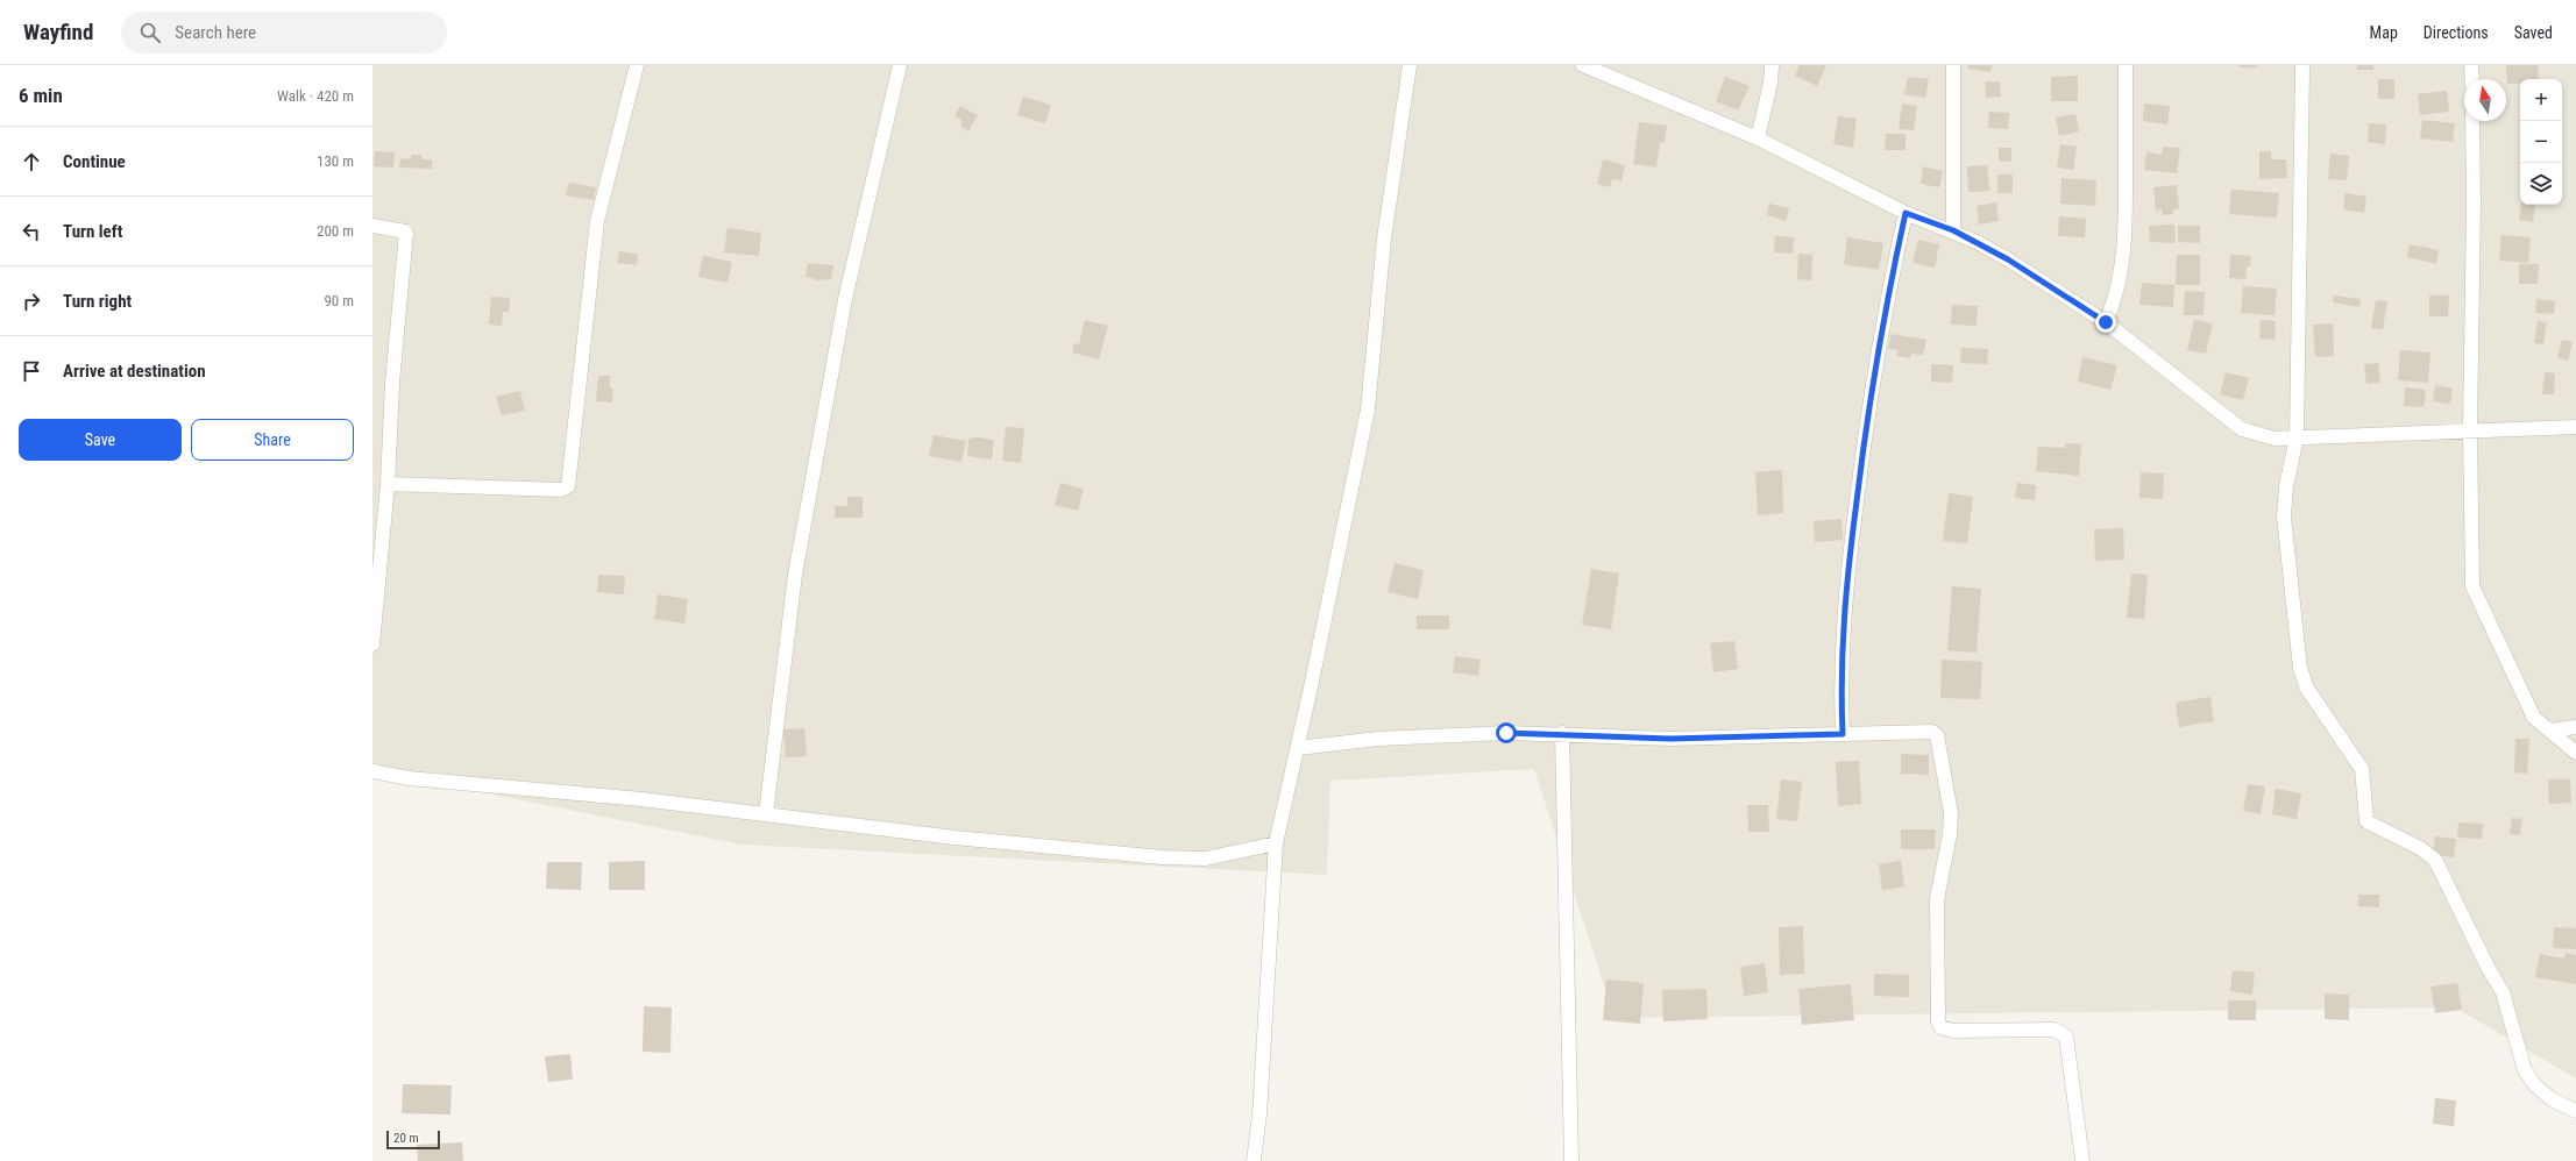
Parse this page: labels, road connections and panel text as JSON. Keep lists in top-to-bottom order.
{
  "scale_bar": "20 m",
  "north": "top",
  "page": {
    "header": "Wayfind",
    "search": "Search here",
    "nav": ["Map", "Directions", "Saved"],
    "heading": ["6 min", "Walk · 420 m"],
    "map_buttons": ["+", "−"],
    "list": [
      ["Continue", "130 m"],
      ["Turn left", "200 m"],
      ["Turn right", "90 m"],
      "Arrive at destination"
    ],
    "buttons": ["Save", "Share"],
    "scale": "20 m"
  }
}
